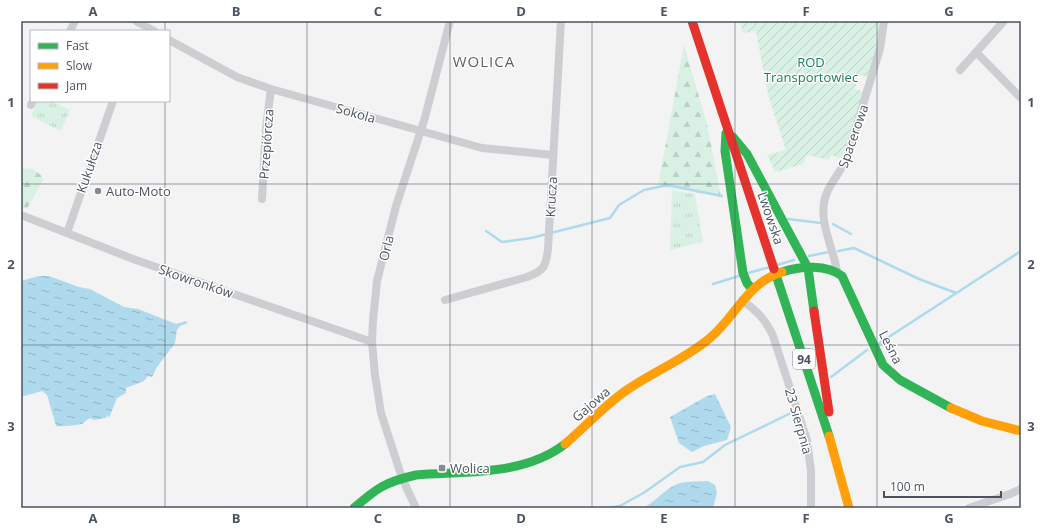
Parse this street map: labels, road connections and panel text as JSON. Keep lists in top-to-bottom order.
{
  "streets": {
    "main road": [
      "Lwowska",
      "Leśna",
      "94",
      "Gajowa"
    ],
    "street": [
      "Sokola",
      "Spacerowa",
      "Przepiórcza",
      "Kukułcza",
      "Krucza",
      "Orla",
      "Skowronków",
      "23 Sierpnia"
    ]
  },
  "crossings": [
    ["Sokola", "Przepiórcza"],
    ["Sokola", "Krucza"],
    ["Sokola", "Orla"],
    ["Spacerowa", "Leśna"],
    ["Kukułcza", "Skowronków"],
    ["Orla", "Skowronków"],
    ["Orla", "Gajowa"],
    ["Gajowa", "23 Sierpnia"]
  ],
  "districts": ["WOLICA"],
  "parks": ["ROD Transportowiec"],
  "places": {
    "other": ["Auto-Moto"],
    "transit": ["Wolica"]
  },
  "legend": ["Fast", "Slow", "Jam"],
  "scale_bar": "100 m",
  "grid": {
    "columns": [
      "A",
      "B",
      "C",
      "D",
      "E",
      "F",
      "G"
    ],
    "rows": ["1", "2", "3"]
  }
}
